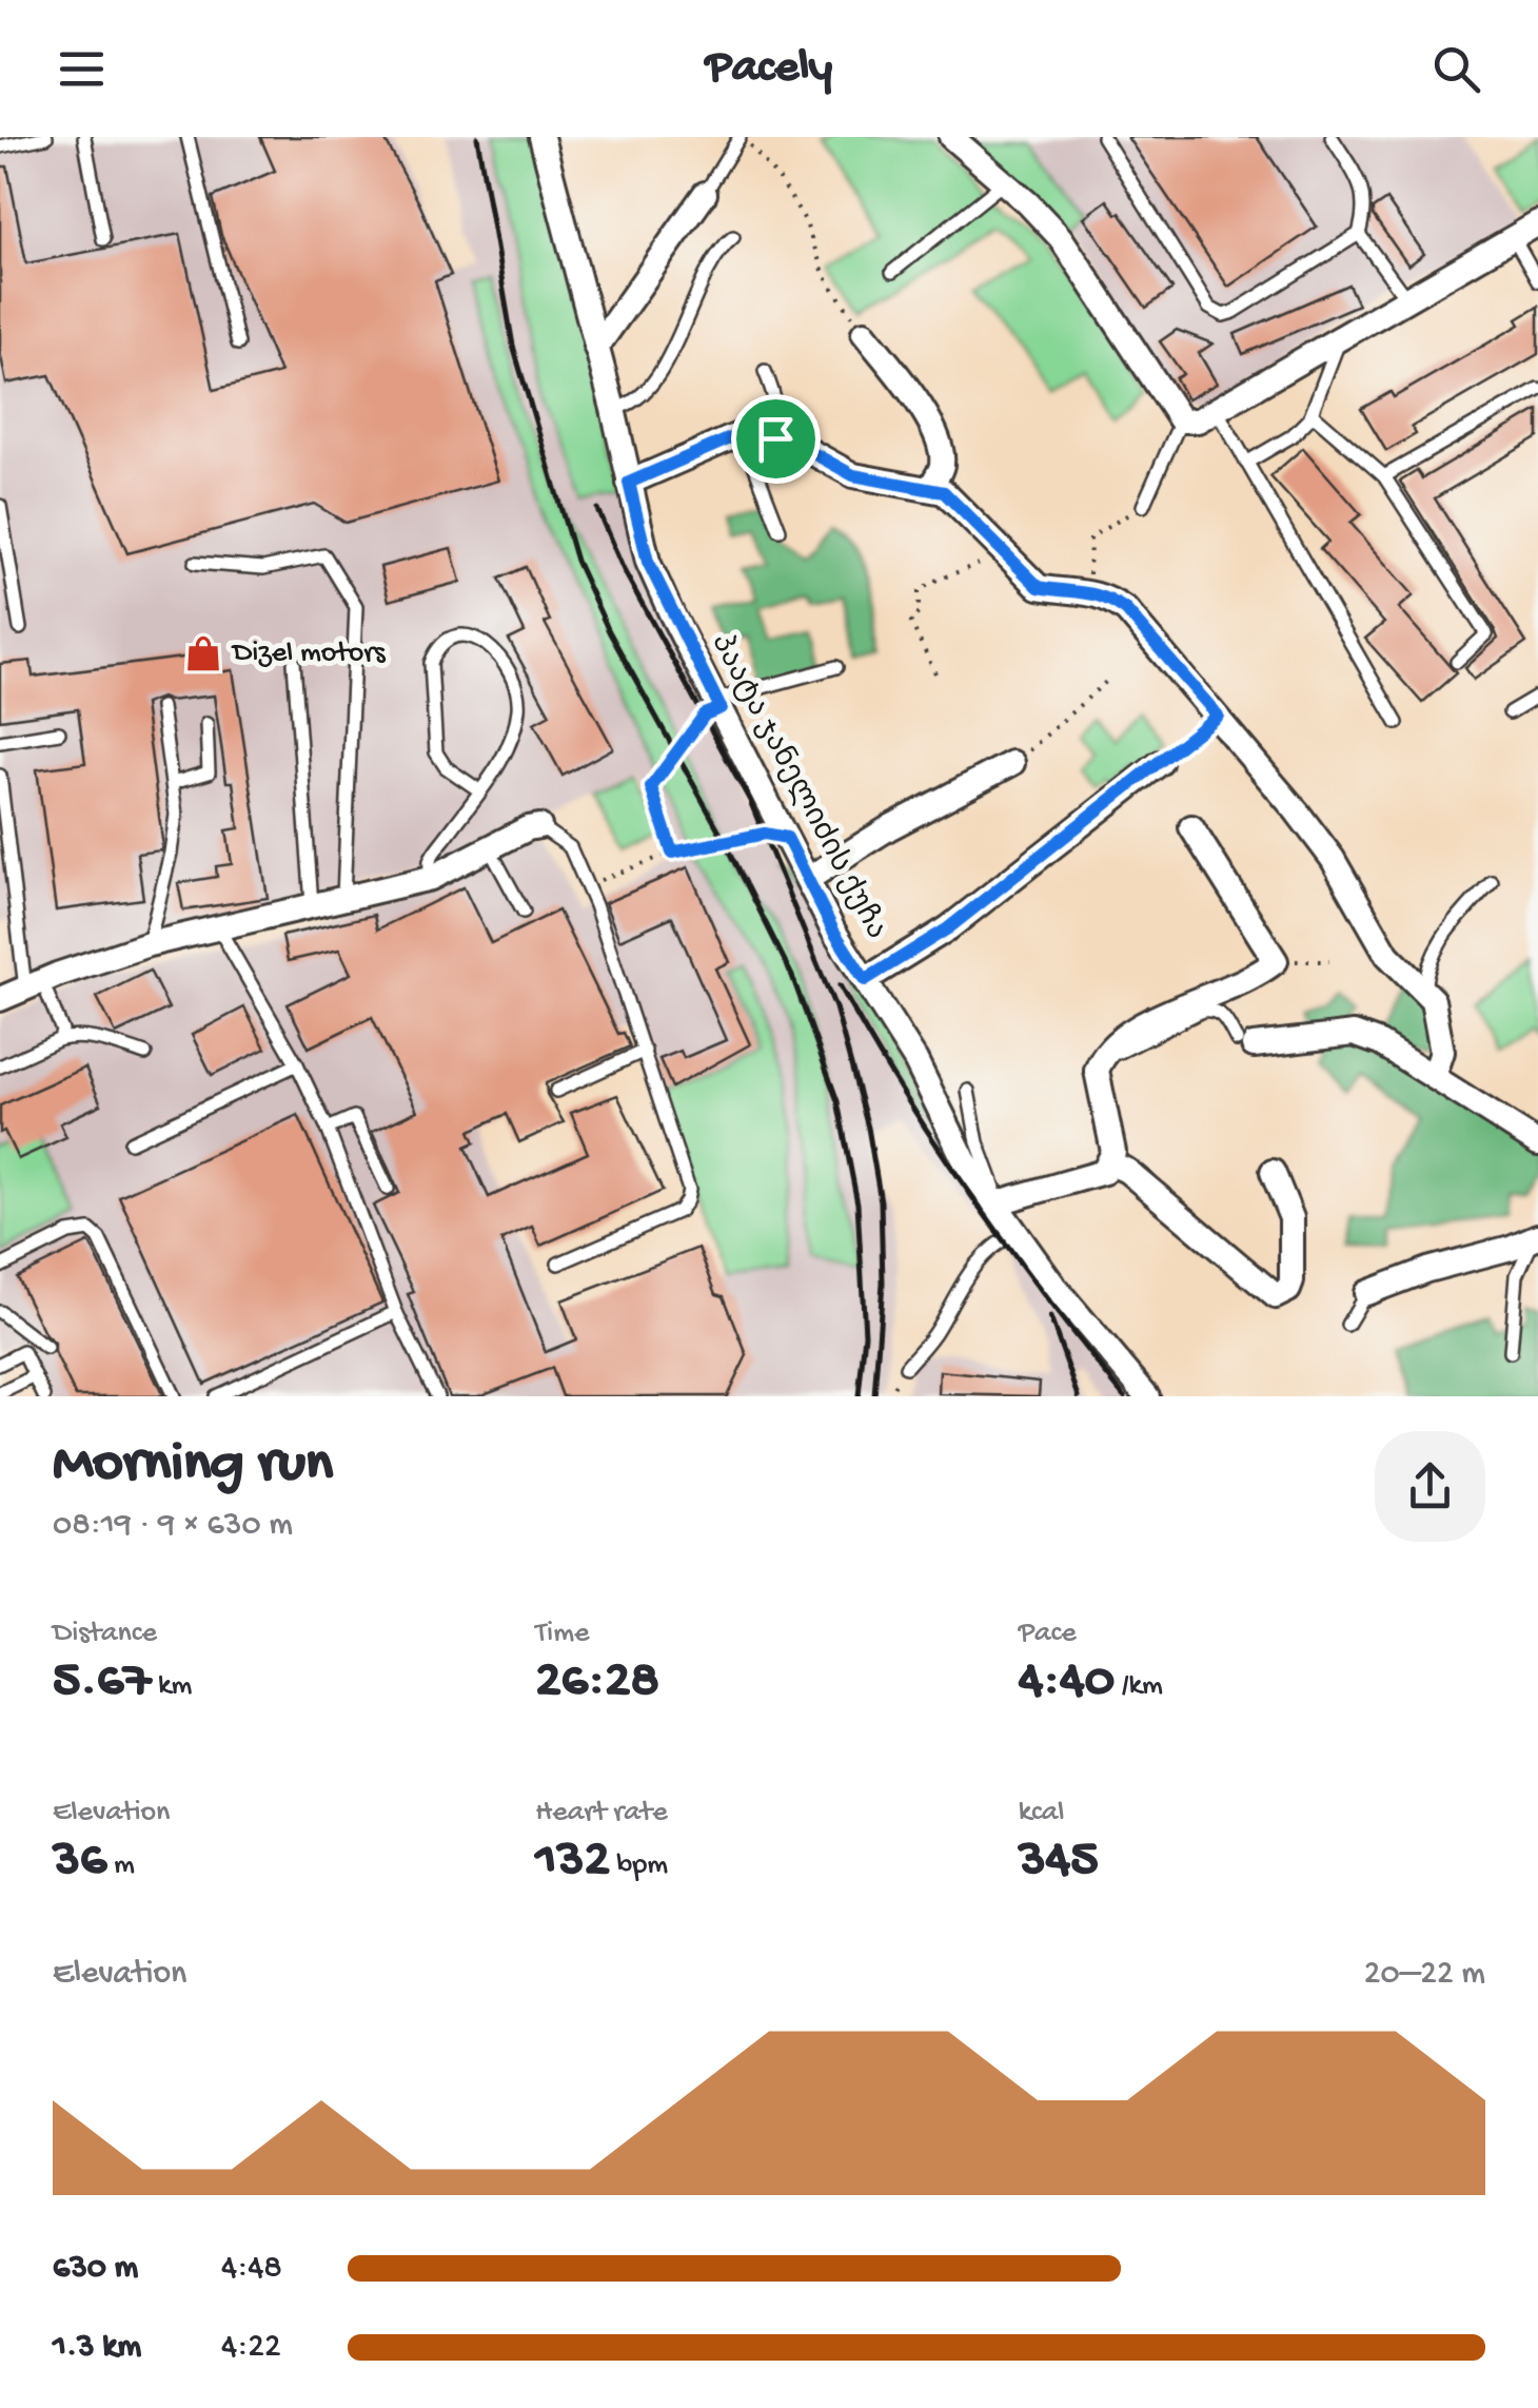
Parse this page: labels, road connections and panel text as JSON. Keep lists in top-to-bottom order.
{
  "streets": {
    "street": ["პაატა ჯანელიძის ქუჩა"]
  },
  "places": {
    "shop": ["Dizel motors"]
  },
  "page": {
    "header": "Pacely",
    "heading": ["Morning run", "08:19 · 9 × 630 m"],
    "stats": [
      ["Distance", "5.67 km"],
      ["Time", "26:28"],
      ["Pace", "4:40 /km"],
      ["Elevation", "36 m"],
      ["Heart rate", "132 bpm"],
      ["kcal", "345"]
    ],
    "chart": ["Elevation", "20–22 m"],
    "list": [
      {
        "name": "630 m",
        "note": "4:48"
      },
      {
        "name": "1.3 km",
        "note": "4:22"
      }
    ]
  }
}
